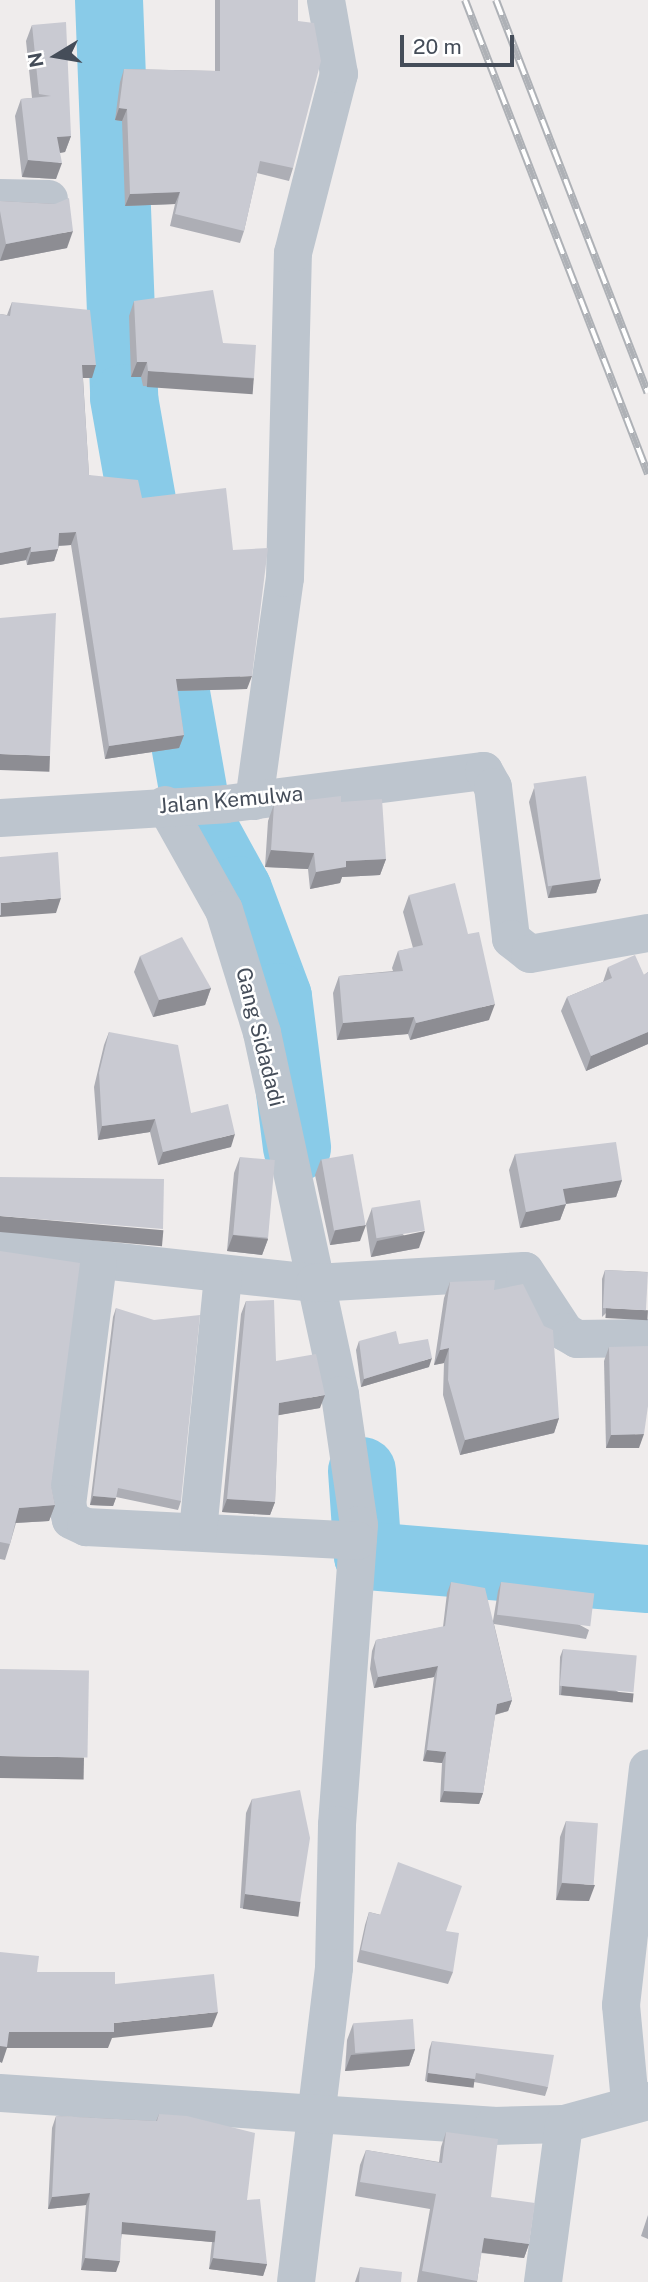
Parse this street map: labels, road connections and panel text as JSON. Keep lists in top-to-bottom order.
{
  "streets": {
    "street": ["Jalan Kemulwa", "Gang Sidadadi"]
  },
  "crossings": [
    ["Jalan Kemulwa", "Gang Sidadadi"]
  ],
  "scale_bar": "20 m",
  "north": "left"
}
